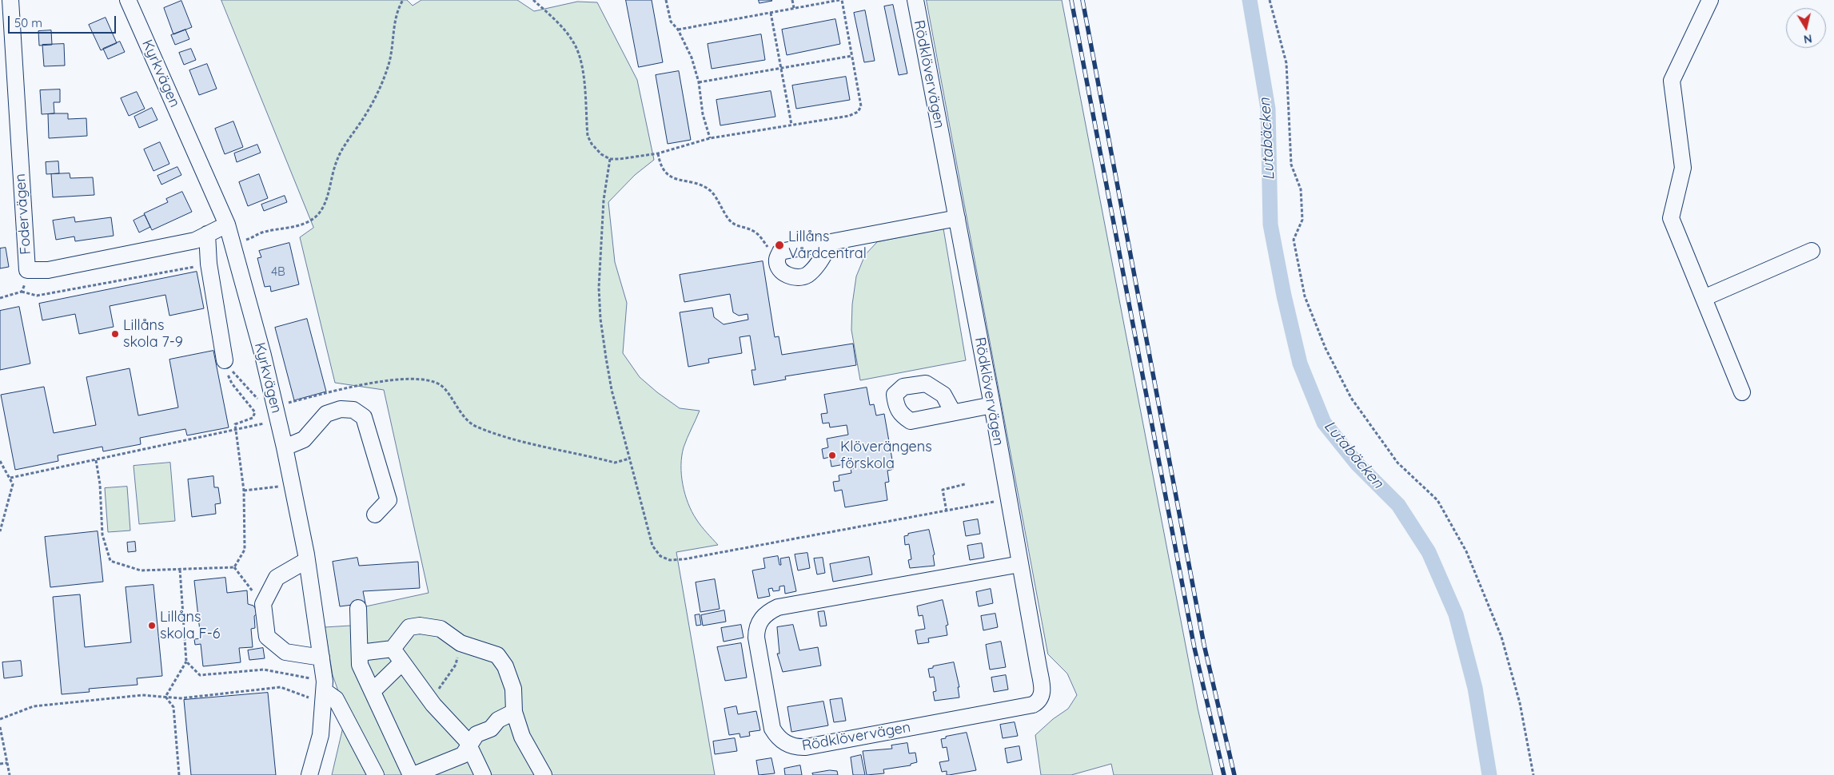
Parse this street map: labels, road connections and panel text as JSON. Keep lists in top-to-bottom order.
{
  "streets": {
    "street": ["Kyrkvägen", "Rödklövervägen", "Fodervägen"]
  },
  "crossings": [
    ["Kyrkvägen", "Fodervägen"]
  ],
  "water": ["Lutabäcken"],
  "places": [
    "Lillåns Vårdcentral",
    "Lillåns skola 7-9",
    "Klöverängens förskola",
    "Lillåns skola F-6"
  ],
  "house_numbers": ["4B"],
  "scale_bar": "50 m",
  "north": "bottom"
}
